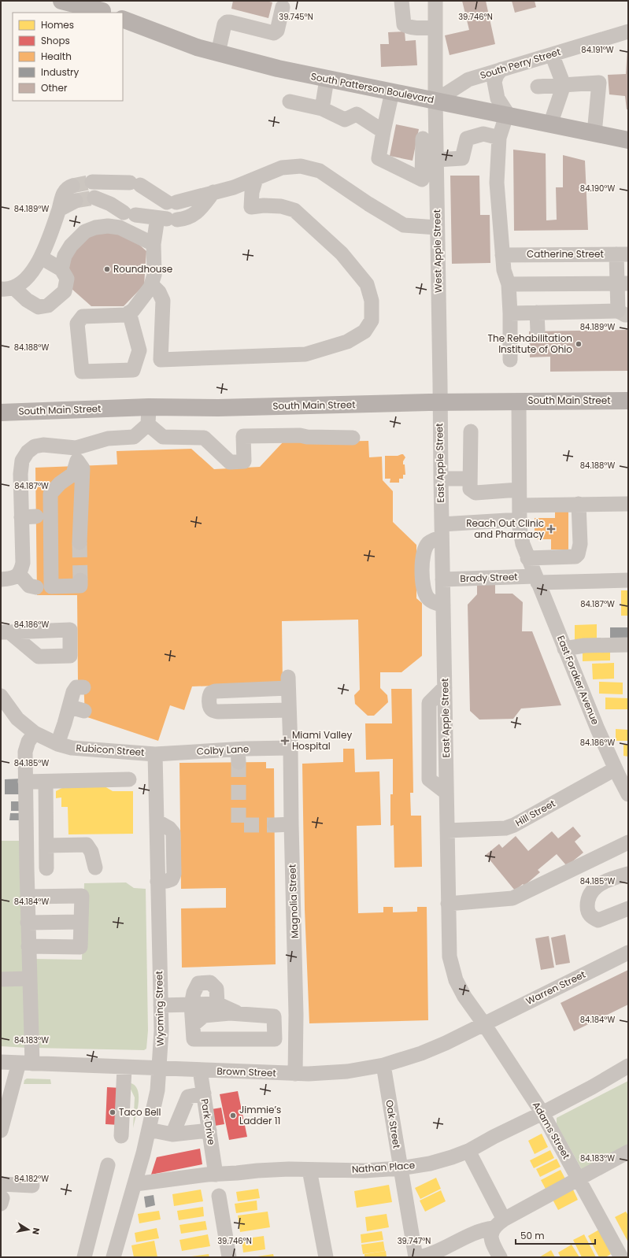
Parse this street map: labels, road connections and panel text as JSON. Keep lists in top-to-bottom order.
{
  "streets": {
    "main road": ["South Patterson Boulevard", "South Main Street"],
    "street": [
      "South Perry Street",
      "West Apple Street",
      "Catherine Street",
      "East Apple Street",
      "Brady Street",
      "East Foraker Avenue",
      "Rubicon Street",
      "Colby Lane",
      "Hill Street",
      "Magnolia Street",
      "Warren Street",
      "Wyoming Street",
      "Brown Street",
      "Park Drive",
      "Oak Street",
      "Adams Street",
      "Nathan Place"
    ]
  },
  "crossings": [
    ["South Perry Street", "South Patterson Boulevard"],
    ["South Perry Street", "West Apple Street"],
    ["South Patterson Boulevard", "West Apple Street"],
    ["West Apple Street", "South Main Street"],
    ["West Apple Street", "East Apple Street"],
    ["South Main Street", "East Apple Street"],
    ["South Main Street", "East Foraker Avenue"],
    ["East Apple Street", "Brady Street"],
    ["East Apple Street", "Hill Street"],
    ["East Apple Street", "Warren Street"],
    ["East Apple Street", "Brown Street"],
    ["East Apple Street", "Adams Street"],
    ["Brady Street", "East Foraker Avenue"],
    ["East Foraker Avenue", "Hill Street"],
    ["Rubicon Street", "Colby Lane"],
    ["Rubicon Street", "Wyoming Street"],
    ["Colby Lane", "Magnolia Street"],
    ["Colby Lane", "Wyoming Street"],
    ["Magnolia Street", "Brown Street"],
    ["Warren Street", "Brown Street"],
    ["Warren Street", "Adams Street"],
    ["Wyoming Street", "Brown Street"],
    ["Wyoming Street", "Nathan Place"],
    ["Brown Street", "Park Drive"],
    ["Brown Street", "Oak Street"],
    ["Brown Street", "Adams Street"],
    ["Park Drive", "Nathan Place"],
    ["Oak Street", "Nathan Place"],
    ["Adams Street", "Nathan Place"]
  ],
  "places": {
    "other": [
      "Roundhouse",
      "The Rehabilitation Institute of Ohio",
      "Taco Bell",
      "Jimmie’s Ladder 11"
    ],
    "health": ["Reach Out Clinic and Pharmacy", "Miami Valley Hospital"]
  },
  "legend": [
    "Homes",
    "Shops",
    "Health",
    "Industry",
    "Other"
  ],
  "scale_bar": "50 m",
  "north": "right",
  "coordinates": [
    "39.745°N",
    "39.746°N",
    "84.191°W",
    "84.190°W",
    "84.189°W",
    "84.188°W",
    "84.187°W",
    "84.186°W",
    "84.185°W",
    "84.184°W",
    "84.183°W",
    "84.182°W",
    "39.747°N"
  ]
}
